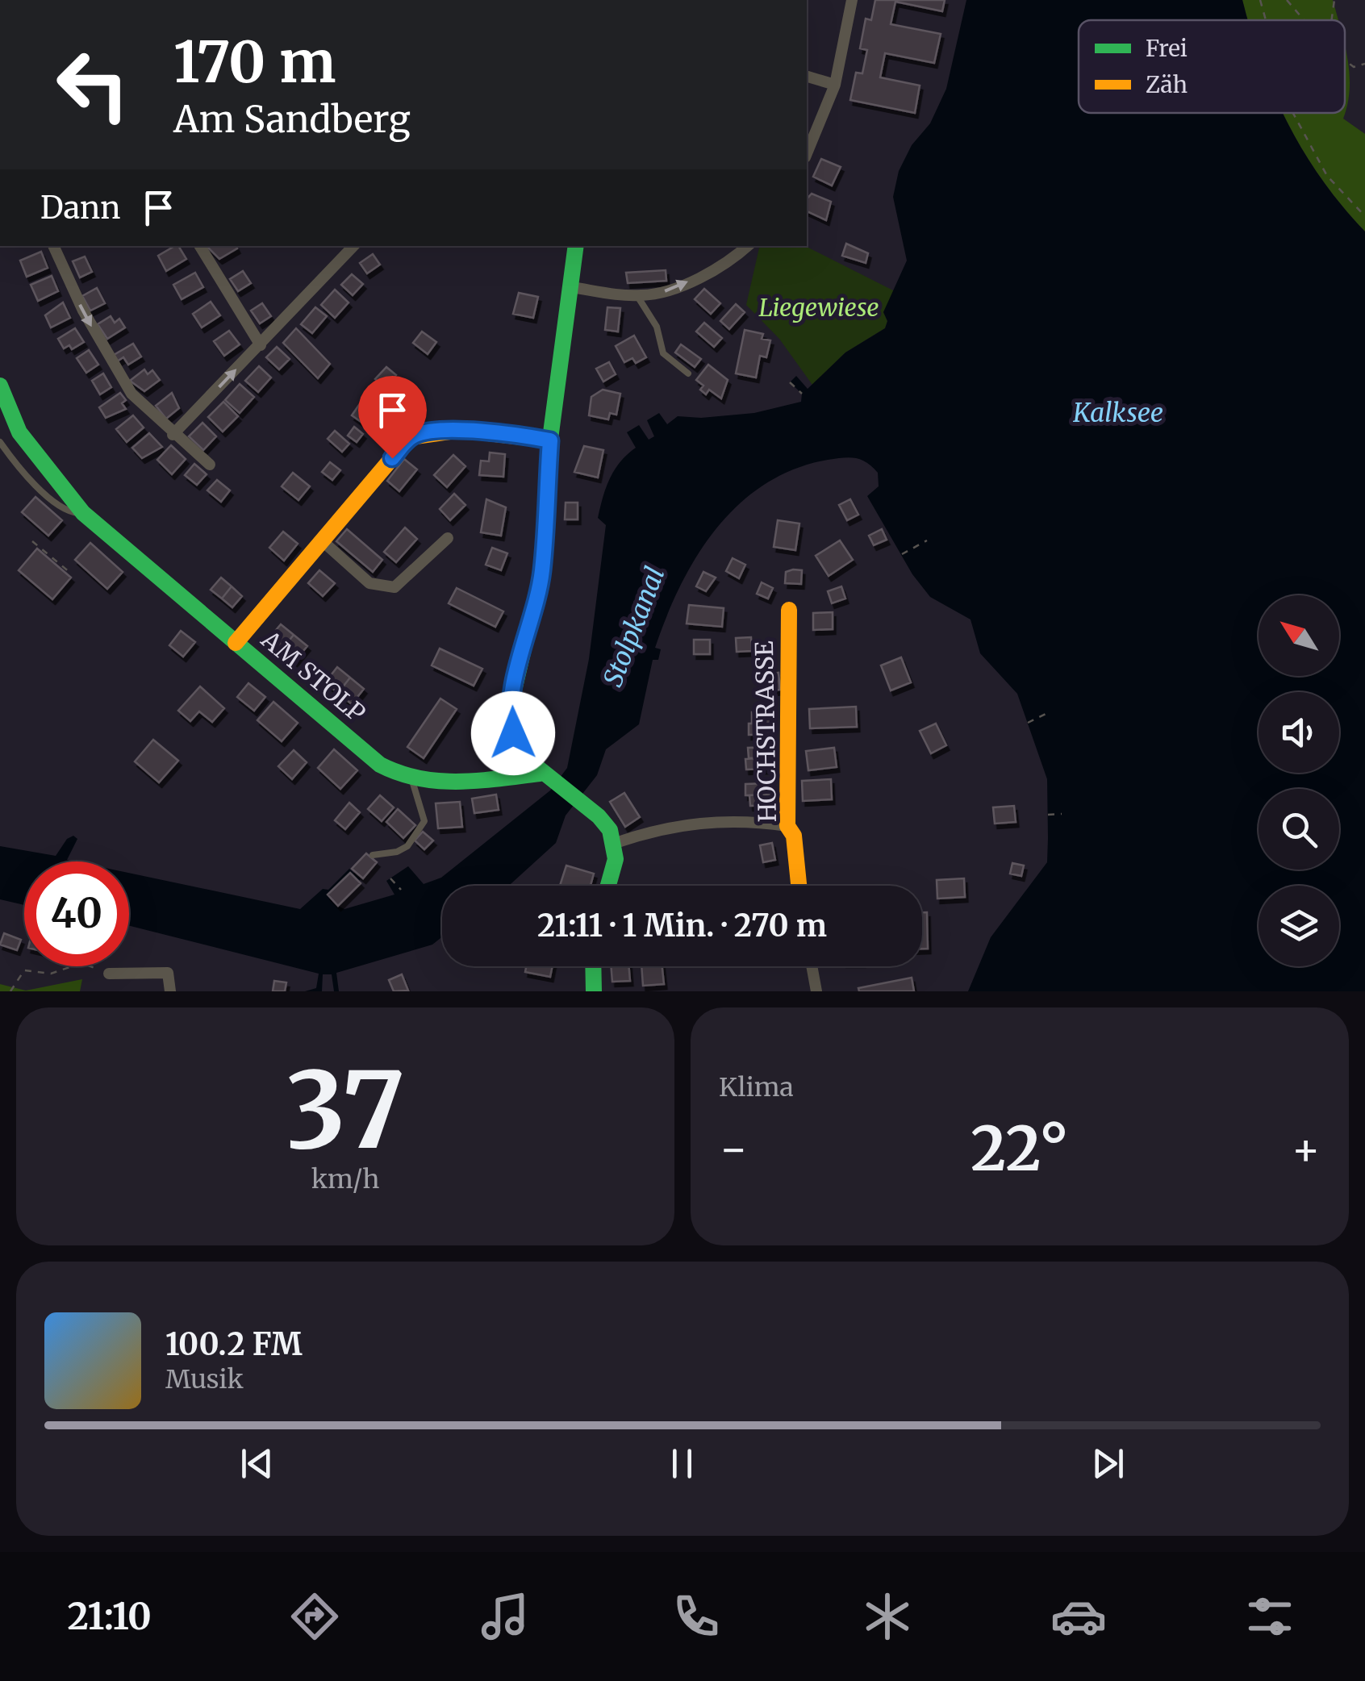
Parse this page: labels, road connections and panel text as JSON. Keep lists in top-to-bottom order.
{
  "streets": {
    "street": ["AM STOLP", "HOCHSTRASSE"]
  },
  "water": ["Kalksee", "Stolpkanal"],
  "parks": ["Liegewiese"],
  "legend": ["Frei", "Zäh"],
  "north": "top left",
  "page": {
    "turn": ["170 m", "Am Sandberg"],
    "then": "Dann",
    "limit": "40",
    "trip": "21:11 · 1 Min. · 270 m",
    "tile": [
      ["37", "km/h"],
      "Klima"
    ],
    "heat": ["−", "22°", "+"],
    "song": ["100.2 FM", "Musik"],
    "tabs": "21:10"
  }
}
